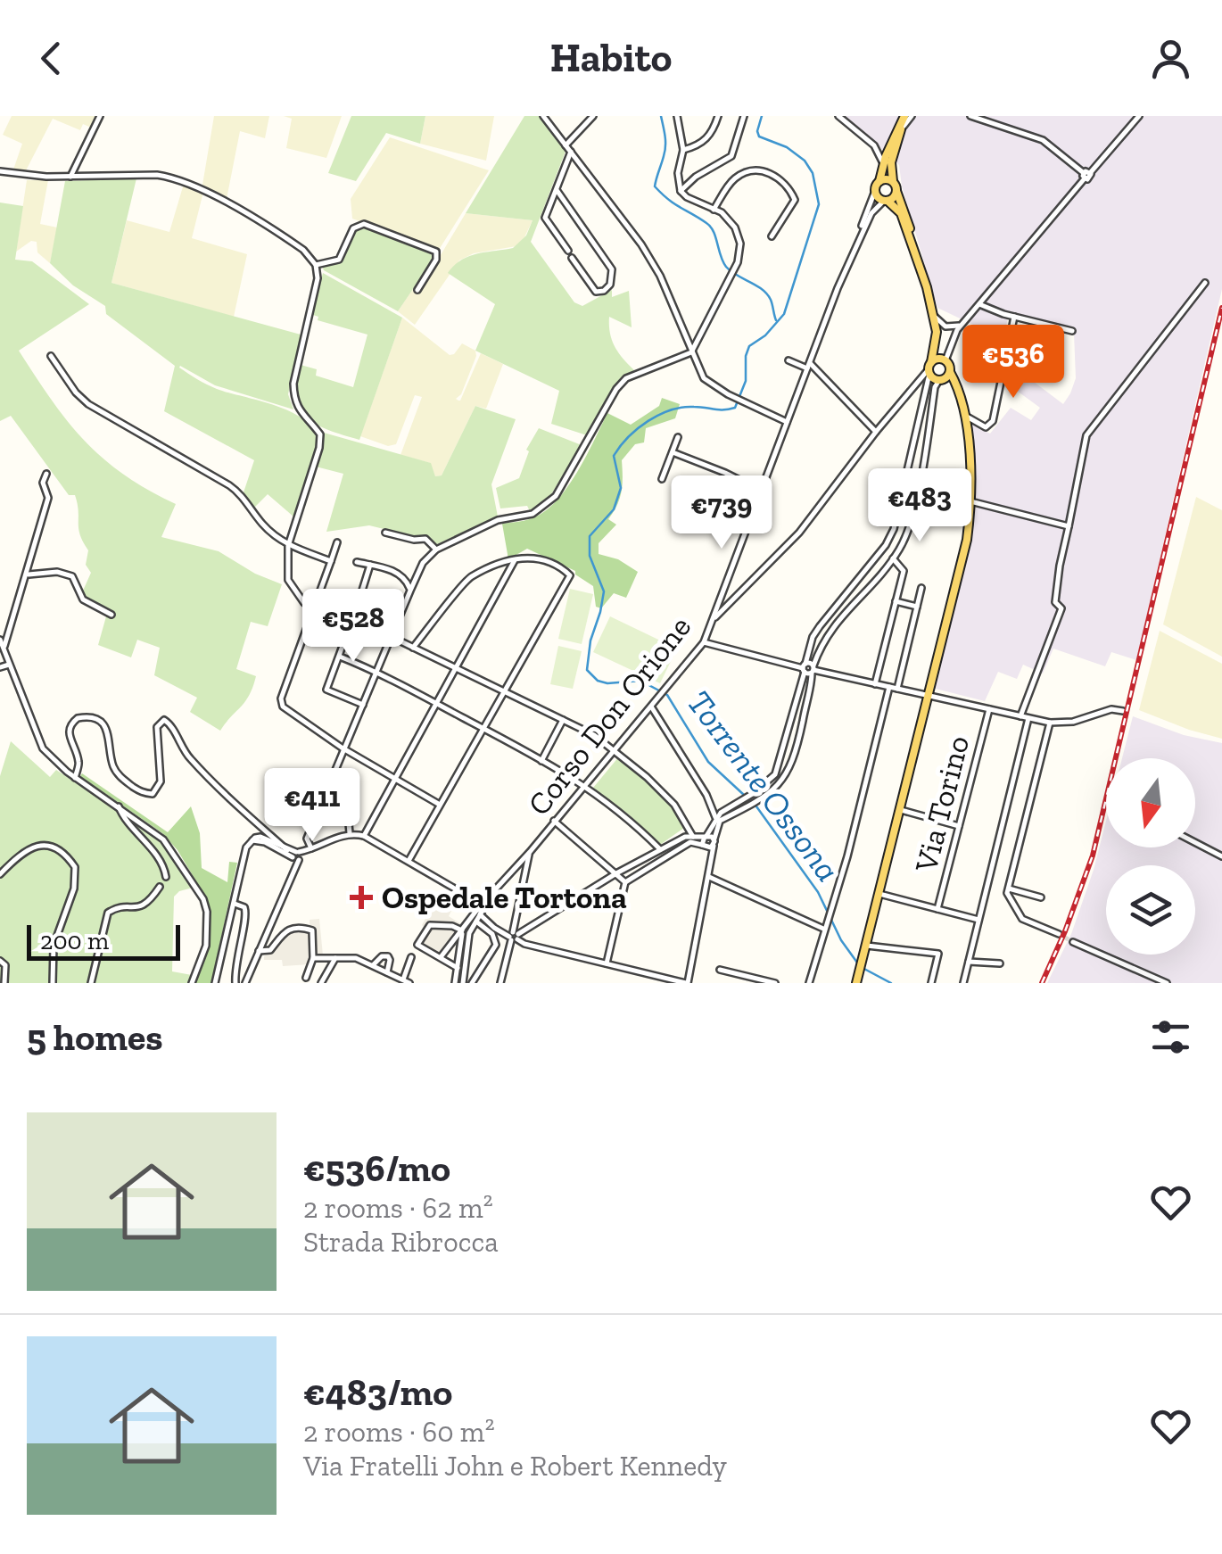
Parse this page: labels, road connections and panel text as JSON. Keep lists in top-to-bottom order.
{
  "streets": {
    "street": ["Corso Don Orione", "Via Torino"]
  },
  "water": ["Torrente Ossona"],
  "places": {
    "health": ["Ospedale Tortona"]
  },
  "scale_bar": "200 m",
  "north": "bottom",
  "page": {
    "header": "Habito",
    "price": [
      "€536",
      "€483",
      "€739",
      "€528",
      "€411"
    ],
    "scale": "200 m",
    "heading": "5 homes",
    "list": [
      {
        "name": "€536/mo",
        "note": "2 rooms · 62 m² · Strada Ribrocca"
      },
      {
        "name": "€483/mo",
        "note": "2 rooms · 60 m² · Via Fratelli John e Robert Kennedy"
      }
    ]
  }
}
